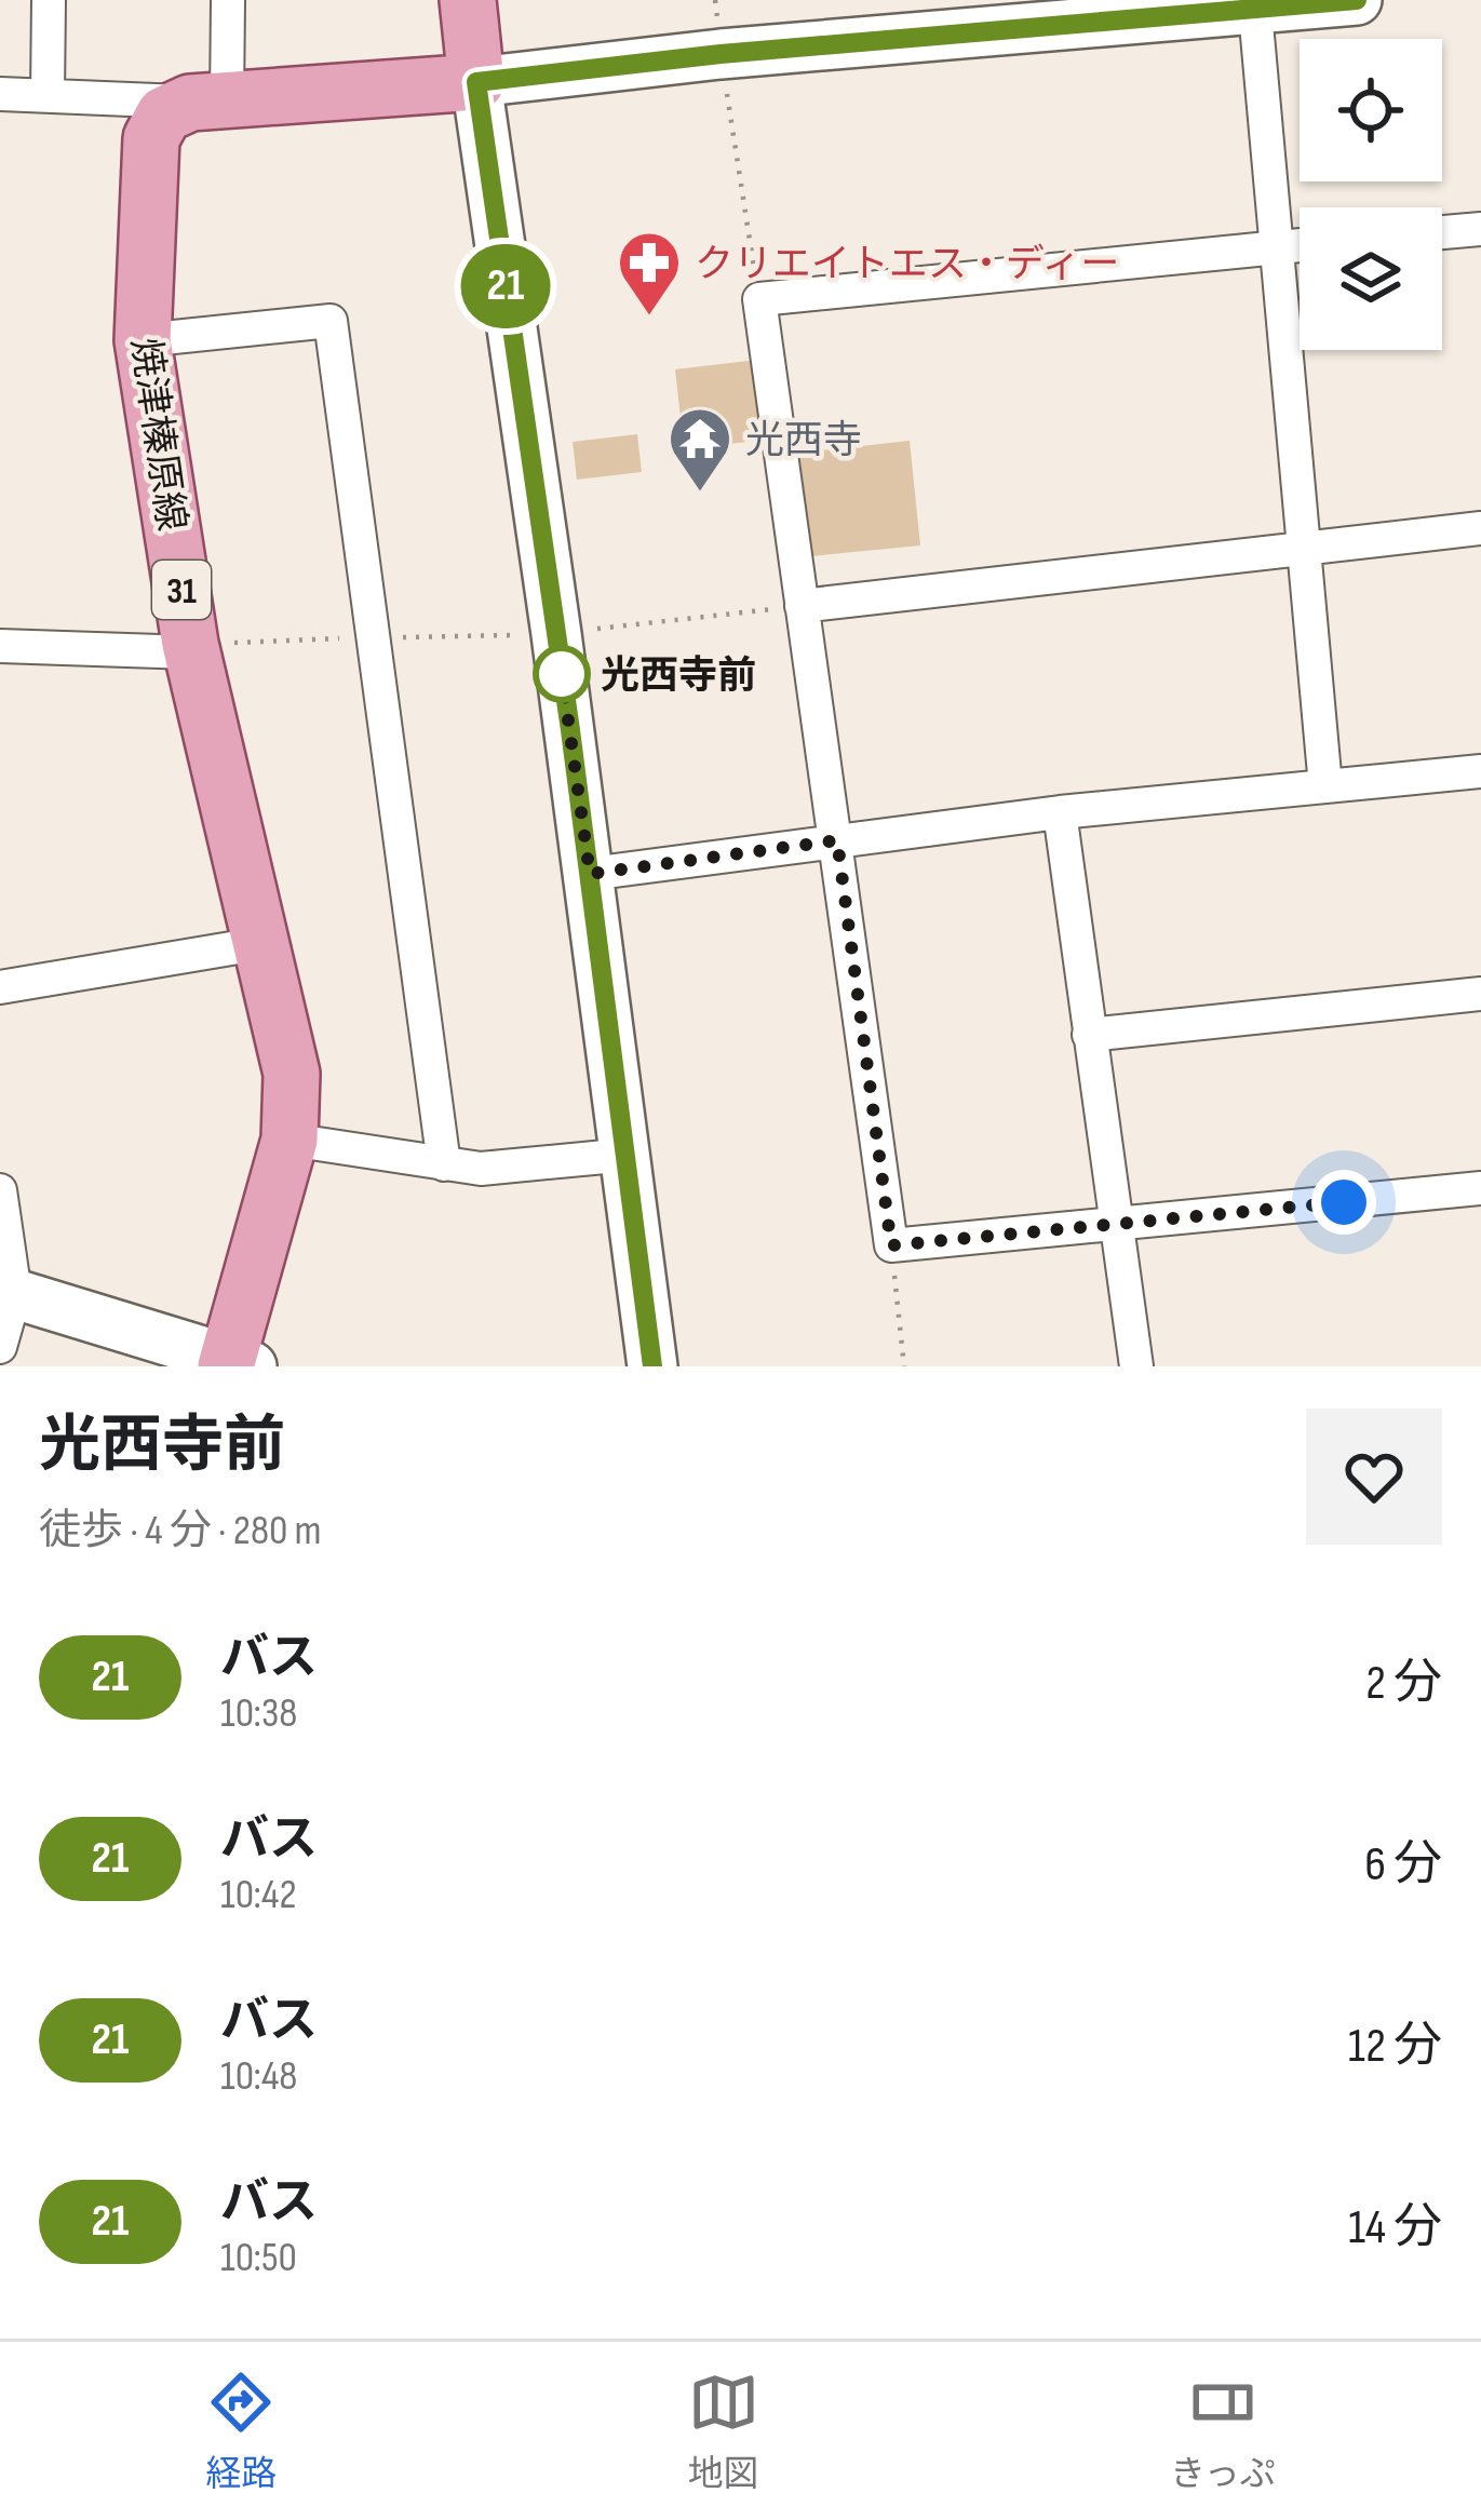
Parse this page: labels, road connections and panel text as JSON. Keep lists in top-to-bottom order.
{
  "streets": {
    "main road": ["焼津榛原線", "31"]
  },
  "places": {
    "pharmacy": ["クリエイトエス・ディー"],
    "temple": ["光西寺"],
    "other": ["光西寺前"]
  },
  "lines": ["bus line 21"],
  "page": {
    "on_map": "21",
    "heading": ["光西寺前", "徒歩 · 4 分 · 280 m"],
    "list": [
      {
        "mark": "21",
        "name": "バス",
        "note": "10:38",
        "value": "2 分"
      },
      {
        "mark": "21",
        "name": "バス",
        "note": "10:42",
        "value": "6 分"
      },
      {
        "mark": "21",
        "name": "バス",
        "note": "10:48",
        "value": "12 分"
      },
      {
        "mark": "21",
        "name": "バス",
        "note": "10:50",
        "value": "14 分"
      }
    ],
    "tabs": ["経路", "地図", "きっぷ"]
  }
}
